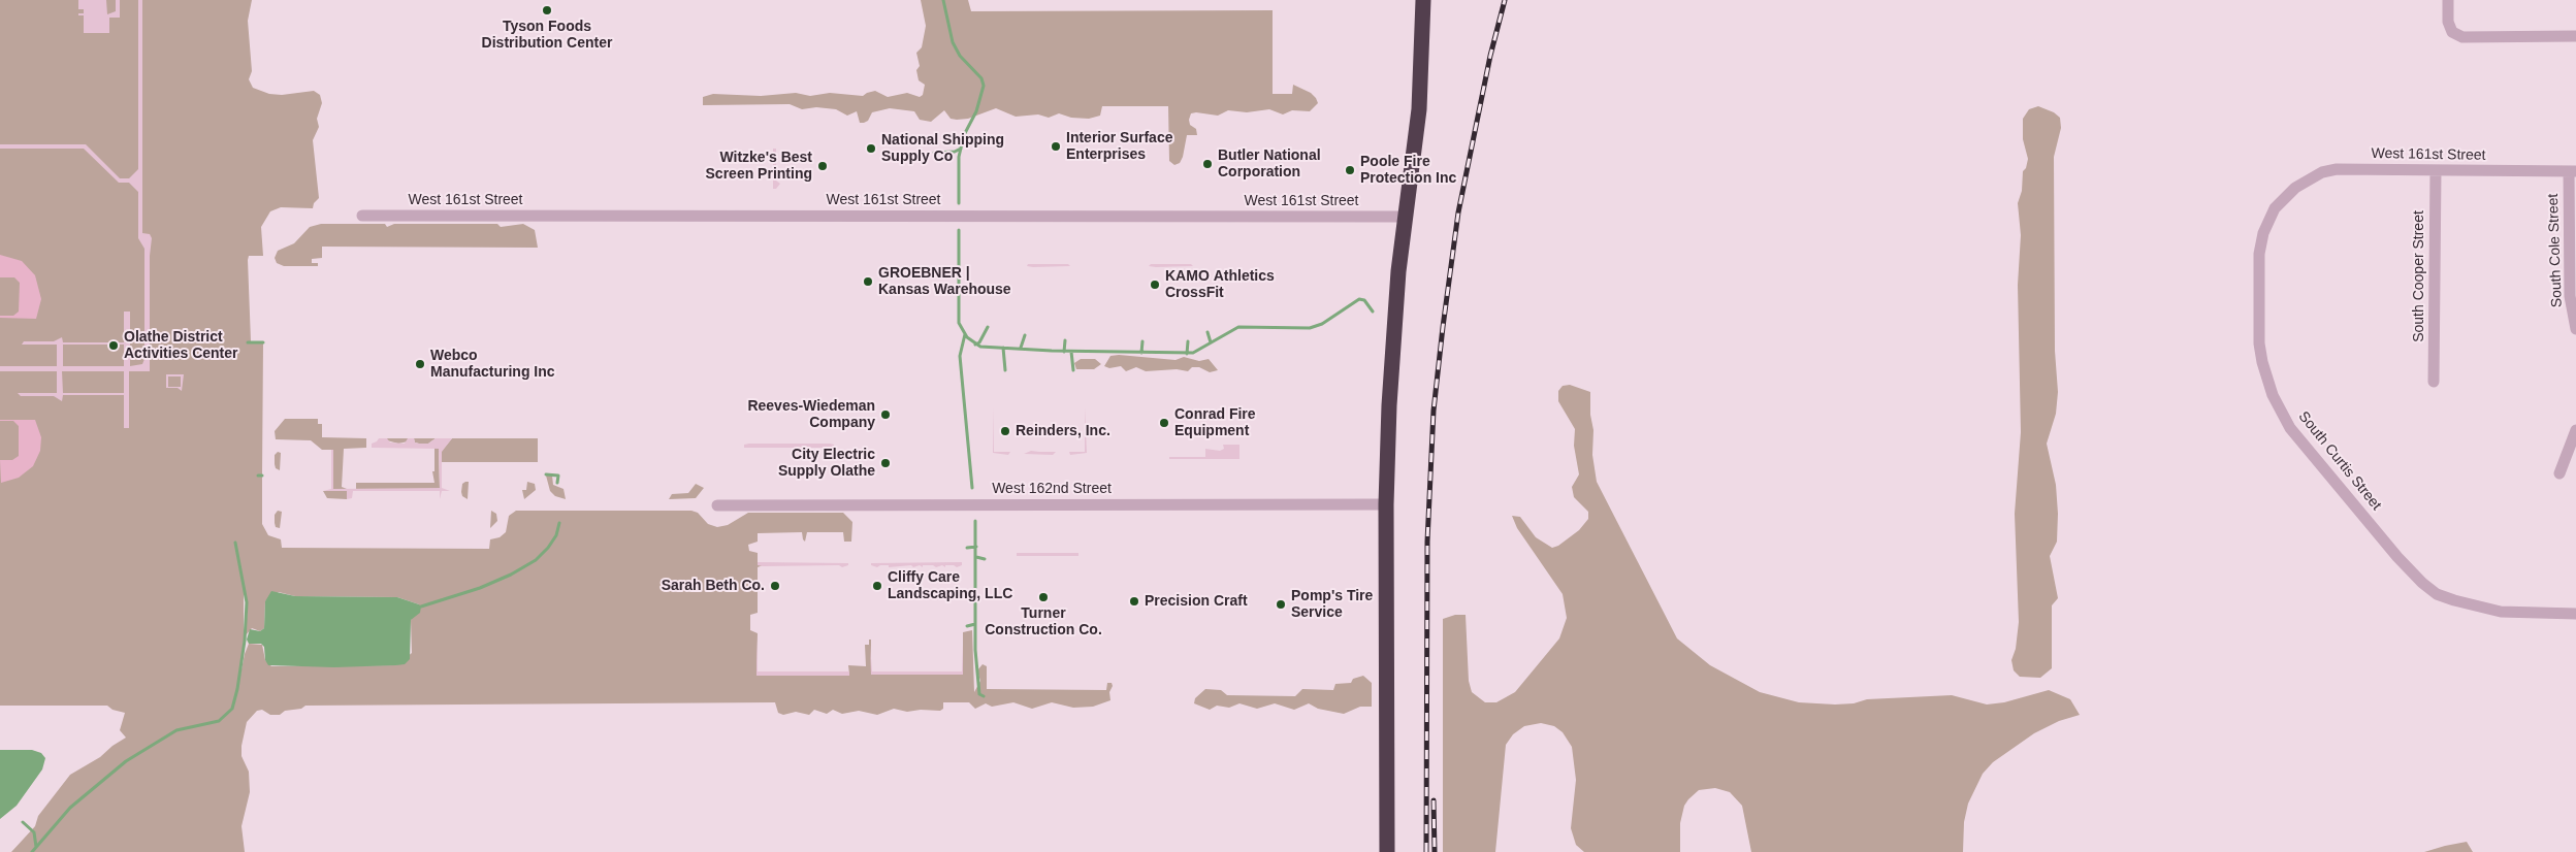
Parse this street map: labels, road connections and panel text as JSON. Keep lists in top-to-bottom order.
{
  "streets": {
    "street": [
      "West 161st Street",
      "South Cole Street",
      "South Cooper Street",
      "South Curtis Street",
      "West 162nd Street"
    ]
  },
  "crossings": [
    ["West 161st Street", "South Cole Street"],
    ["West 161st Street", "South Cooper Street"],
    ["West 161st Street", "South Curtis Street"]
  ],
  "places": [
    "Tyson Foods Distribution Center",
    "Interior Surface Enterprises",
    "National Shipping Supply Co",
    "Butler National Corporation",
    "Witzke's Best Screen Printing",
    "Poole Fire Protection Inc",
    "GROEBNER | Kansas Warehouse",
    "KAMO Athletics CrossFit",
    "Olathe District Activities Center",
    "Webco Manufacturing Inc",
    "Reeves-Wiedeman Company",
    "Conrad Fire Equipment",
    "Reinders, Inc.",
    "City Electric Supply Olathe",
    "Sarah Beth Co.",
    "Cliffy Care Landscaping, LLC",
    "Turner Construction Co.",
    "Precision Craft",
    "Pomp's Tire Service"
  ]
}
